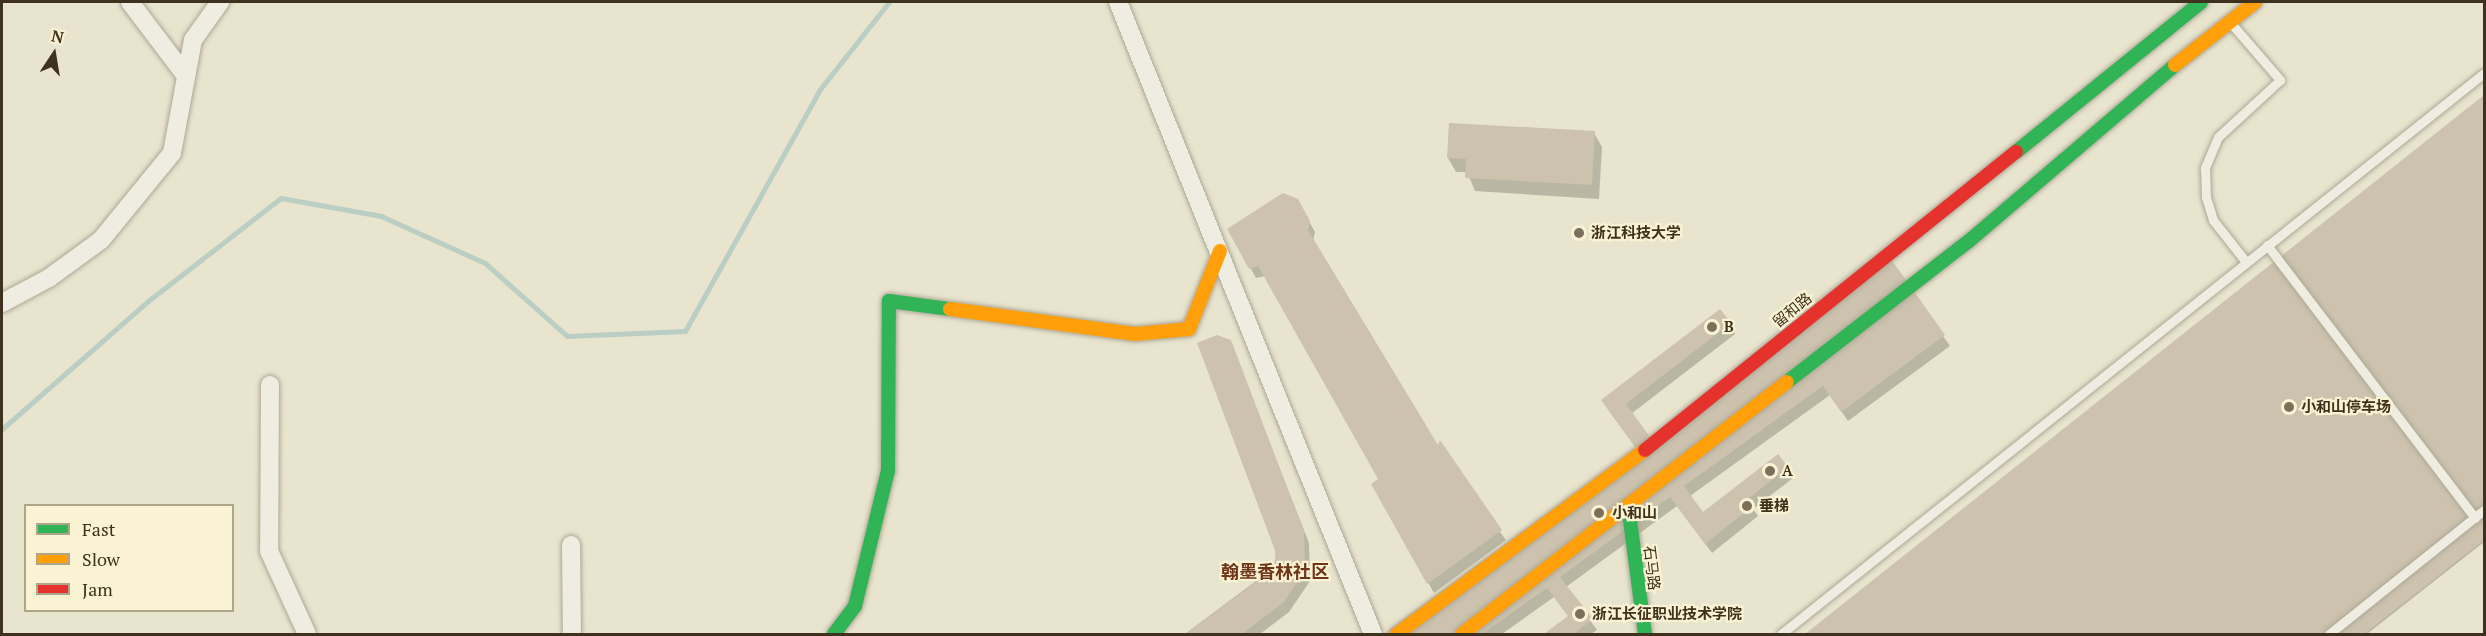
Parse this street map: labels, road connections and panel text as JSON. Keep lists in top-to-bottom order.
{
  "streets": {
    "main road": ["留和路", "石马路"]
  },
  "districts": ["翰墨香林社区"],
  "places": [
    "浙江科技大学",
    "B",
    "小和山停车场",
    "A",
    "垂梯",
    "小和山",
    "浙江长征职业技术学院"
  ],
  "legend": ["Fast", "Slow", "Jam"],
  "north": "top"
}
